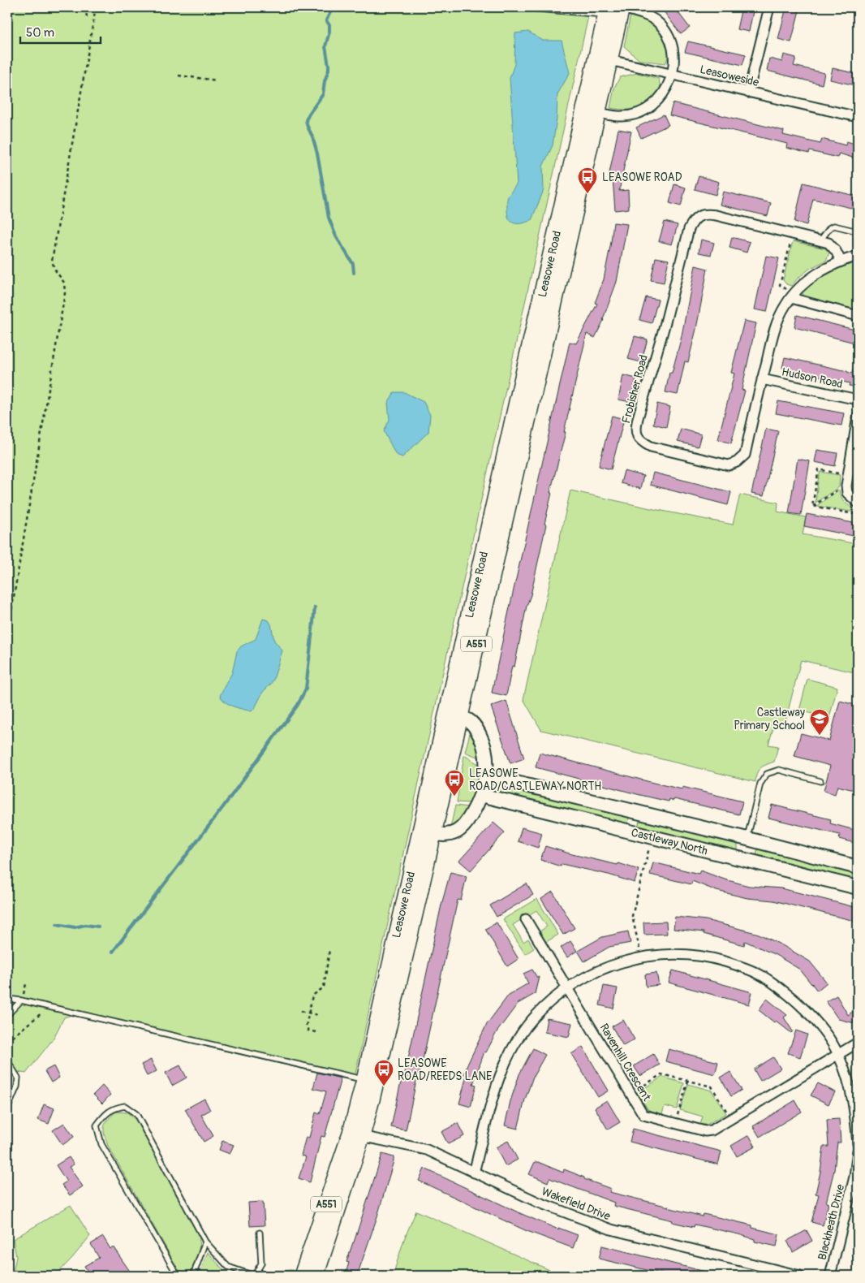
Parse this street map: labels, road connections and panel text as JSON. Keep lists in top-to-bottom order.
{
  "streets": {
    "main road": ["Leasowe Road", "A551"],
    "street": [
      "Leasoweside",
      "Hudson Road",
      "Frobisher Road",
      "Castleway North",
      "Ravenhill Crescent",
      "Wakefield Drive",
      "Blackheath Drive"
    ]
  },
  "crossings": [
    ["Leasoweside", "Leasowe Road"],
    ["Leasowe Road", "Wakefield Drive"],
    ["Hudson Road", "Frobisher Road"]
  ],
  "places": {
    "bus stop": ["LEASOWE ROAD", "LEASOWE ROAD/CASTLEWAY NORTH", "LEASOWE ROAD/REEDS LANE"],
    "school or university": ["Castleway Primary School"]
  },
  "scale_bar": "50 m"
}
